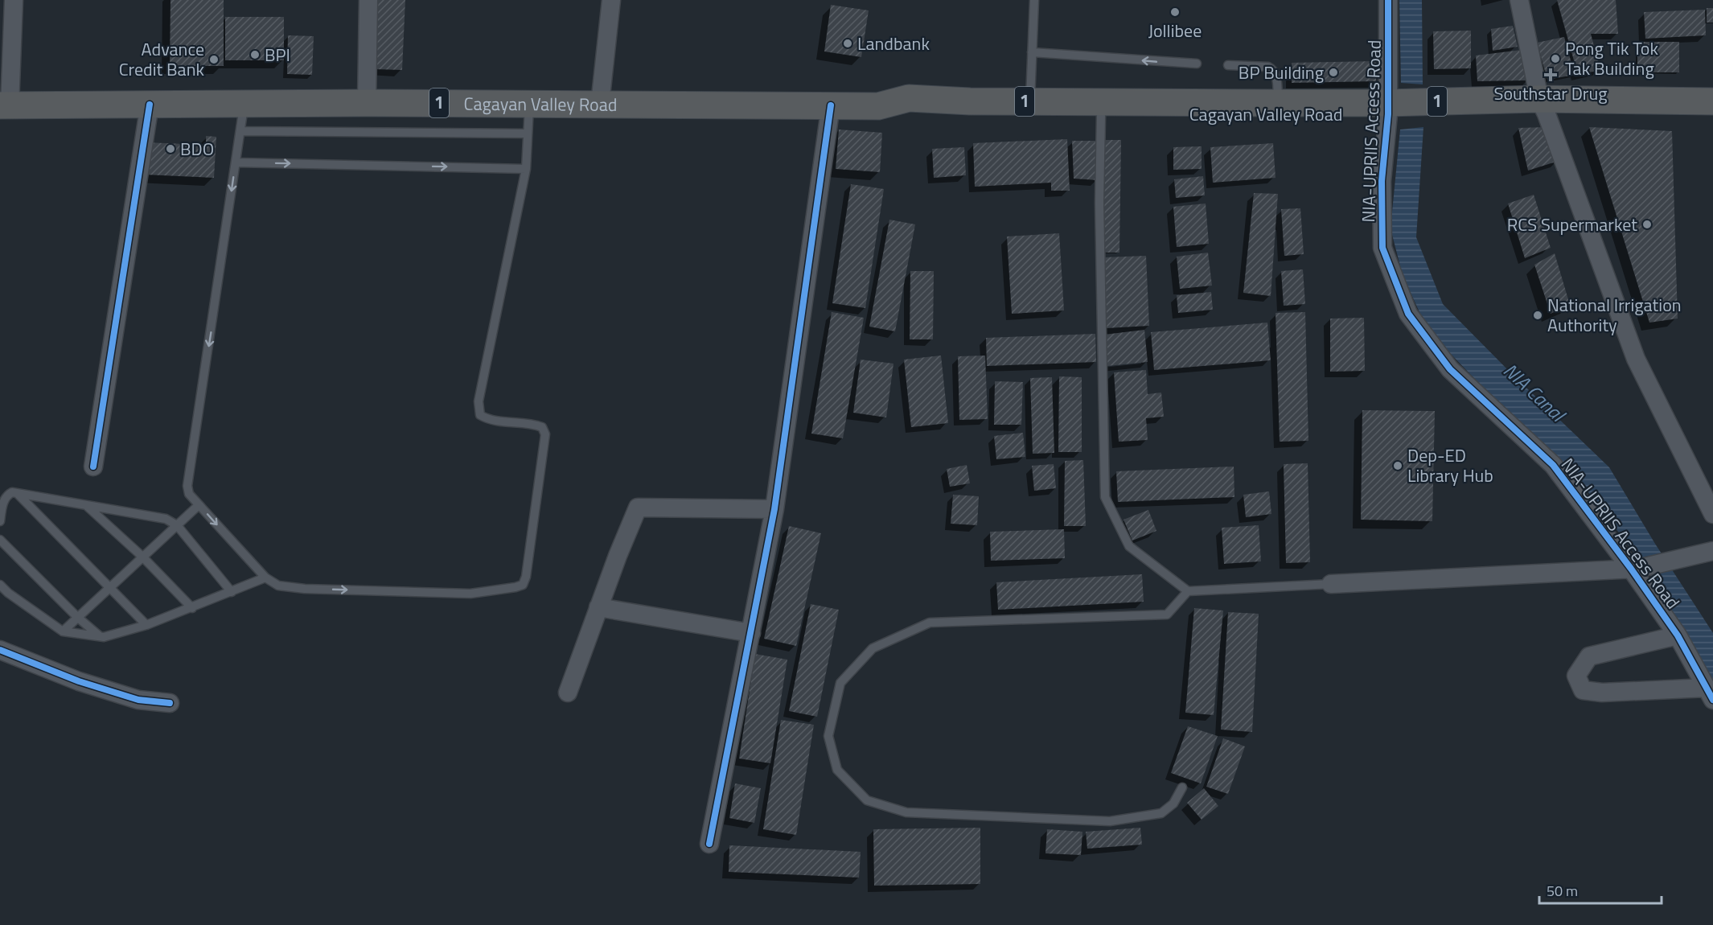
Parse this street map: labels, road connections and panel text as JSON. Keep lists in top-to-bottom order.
{
  "streets": {
    "highway": ["1", "Cagayan Valley Road"],
    "street": ["NIA-UPRIIS Access Road"]
  },
  "crossings": [
    ["Cagayan Valley Road", "NIA-UPRIIS Access Road"]
  ],
  "water": ["NIA Canal"],
  "places": {
    "other": [
      "Jollibee",
      "Landbank",
      "BPI",
      "Pong Tik Tok Tak Building",
      "Advance Credit Bank",
      "BP Building",
      "BDO",
      "RCS Supermarket",
      "National Irrigation Authority",
      "Dep-ED Library Hub"
    ],
    "health": ["Southstar Drug"]
  },
  "scale_bar": "50 m"
}
